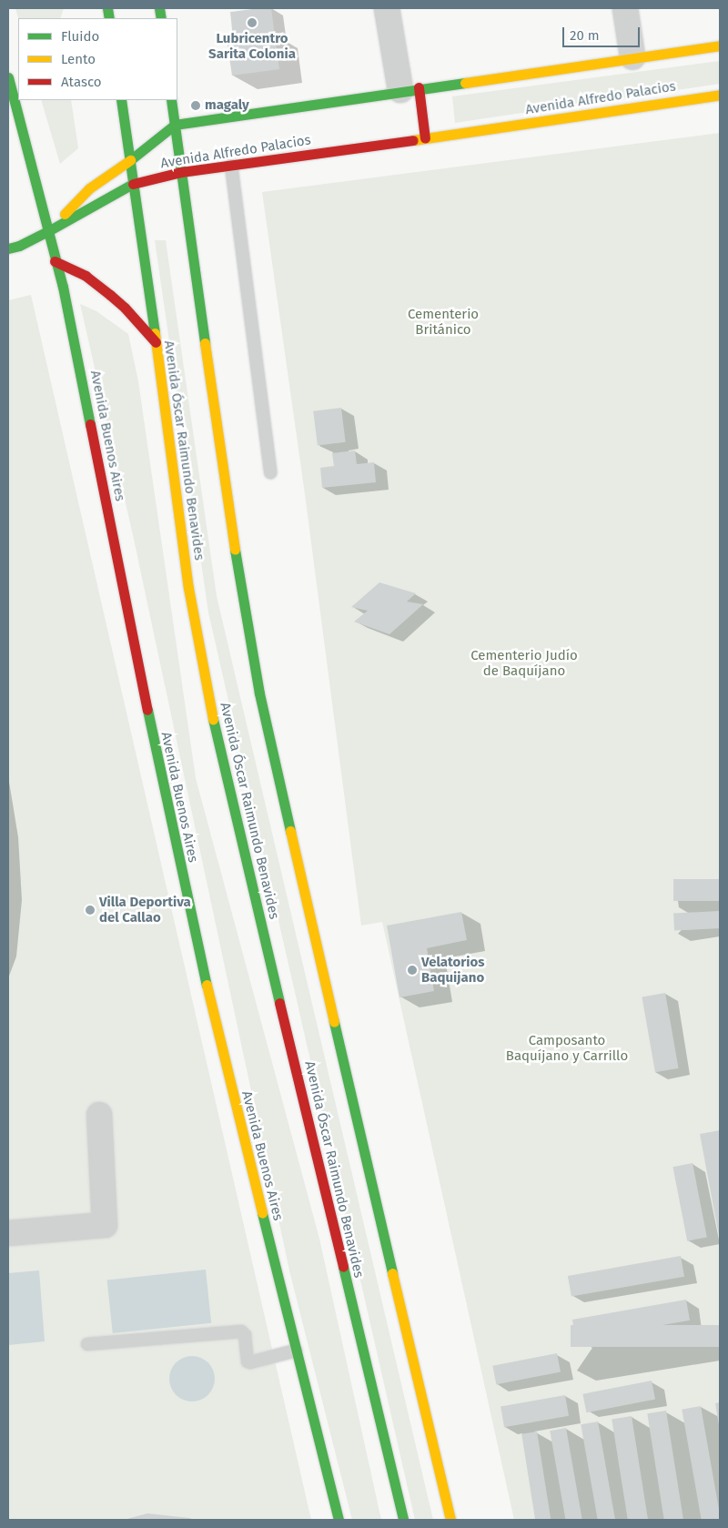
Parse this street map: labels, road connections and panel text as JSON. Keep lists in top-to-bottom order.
{
  "streets": {
    "main road": ["Avenida Alfredo Palacios", "Avenida Buenos Aires", "Avenida Óscar Raimundo Benavides"]
  },
  "crossings": [
    ["Avenida Alfredo Palacios", "Avenida Buenos Aires"],
    ["Avenida Alfredo Palacios", "Avenida Óscar Raimundo Benavides"]
  ],
  "parks": ["Cementerio Británico", "Cementerio Judío de Baquíjano", "Camposanto Baquíjano y Carrillo"],
  "places": [
    "Lubricentro Sarita Colonia",
    "magaly",
    "Villa Deportiva del Callao",
    "Velatorios Baquijano"
  ],
  "legend": ["Fluido", "Lento", "Atasco"],
  "scale_bar": "20 m"
}
